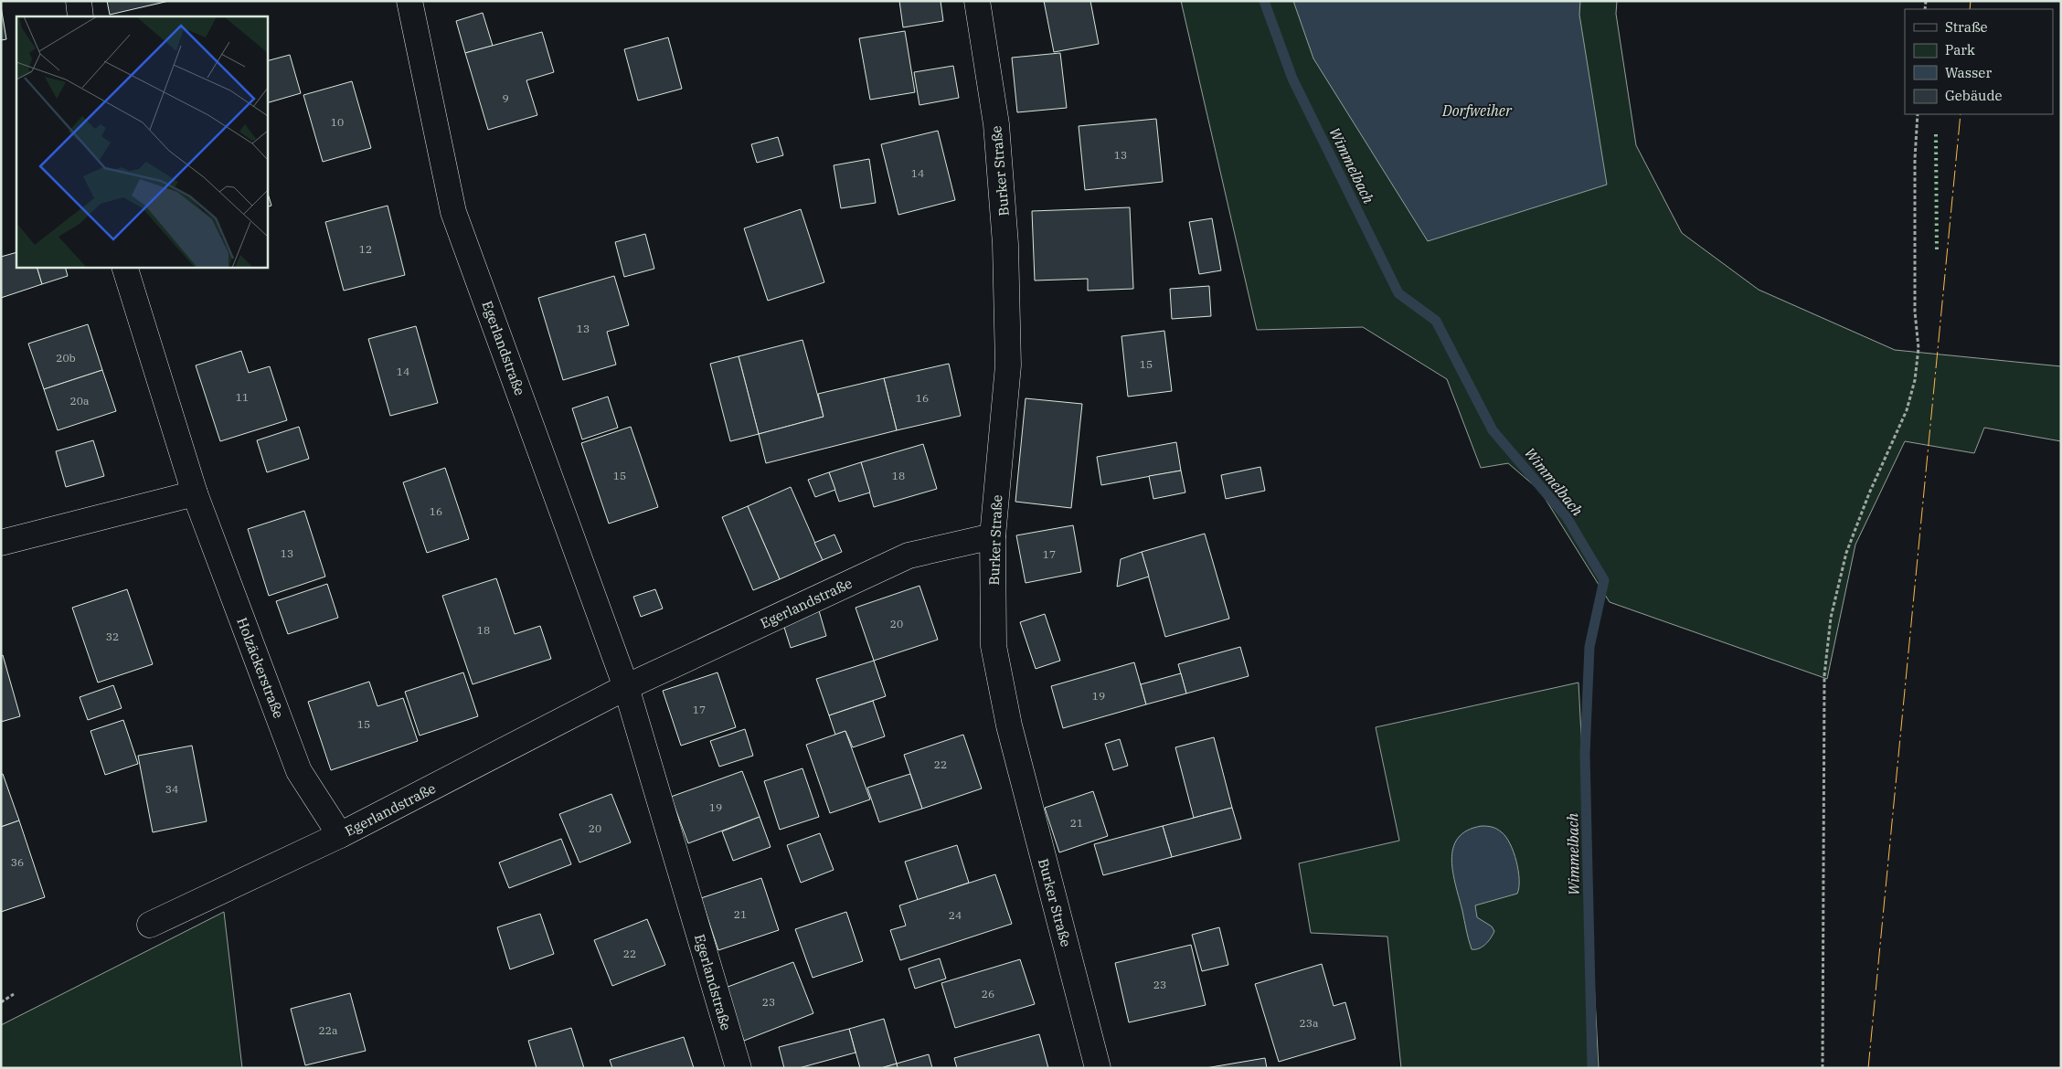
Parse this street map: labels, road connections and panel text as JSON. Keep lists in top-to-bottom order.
{
  "streets": {
    "street": ["Burker Straße", "Egerlandstraße", "Holzäckerstraße"]
  },
  "crossings": [
    ["Burker Straße", "Egerlandstraße"],
    ["Egerlandstraße", "Holzäckerstraße"]
  ],
  "water": ["Dorfweiher", "Wimmelbach"],
  "house_numbers": [
    "9",
    "10",
    "13",
    "14",
    "12",
    "13",
    "20b",
    "15",
    "14",
    "11",
    "16",
    "20a",
    "15",
    "18",
    "16",
    "13",
    "17",
    "20",
    "18",
    "32",
    "19",
    "17",
    "15",
    "22",
    "34",
    "19",
    "21",
    "20",
    "36",
    "21",
    "24",
    "22",
    "23",
    "26",
    "23",
    "23a",
    "22a"
  ],
  "legend": [
    "Straße",
    "Park",
    "Wasser",
    "Gebäude"
  ]
}
